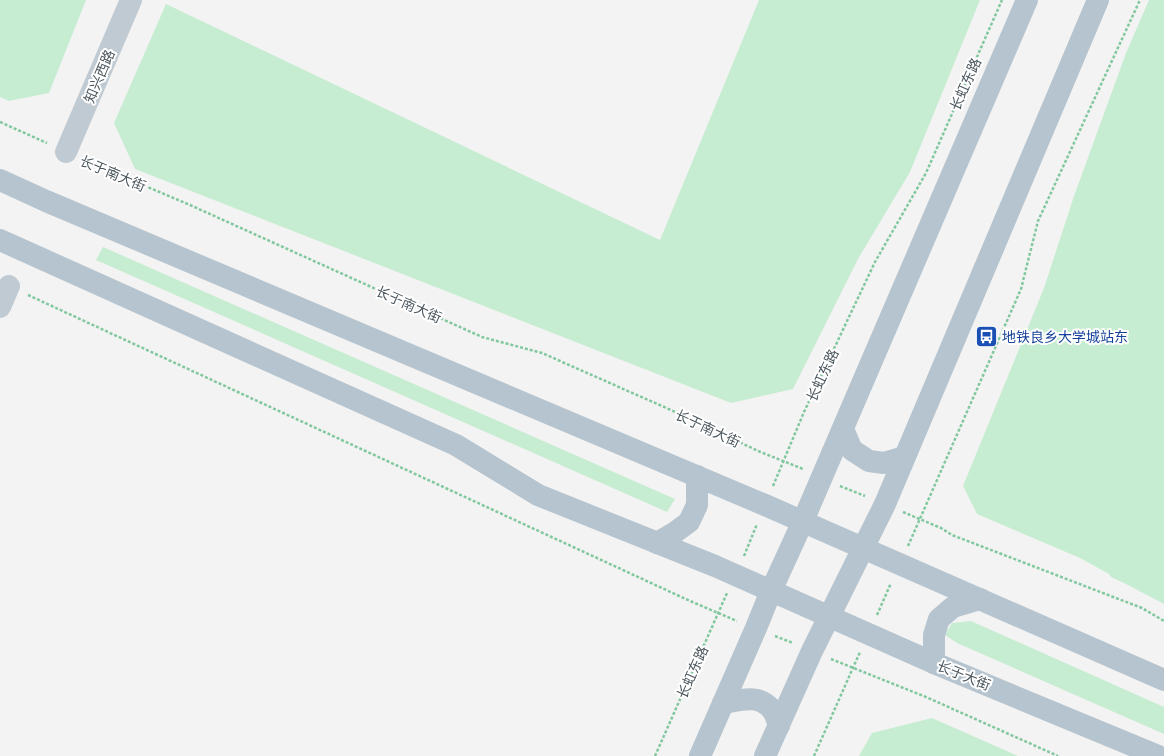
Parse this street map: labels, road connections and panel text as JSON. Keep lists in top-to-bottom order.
{
  "streets": {
    "main road": ["长虹东路", "长于大街"],
    "street": ["知兴西路"],
    "path": ["长于南大街"]
  },
  "crossings": [
    ["知兴西路", "长于南大街"],
    ["长虹东路", "长于南大街"],
    ["长虹东路", "长于大街"]
  ],
  "places": {
    "bus stop": ["地铁良乡大学城站东"]
  }
}
